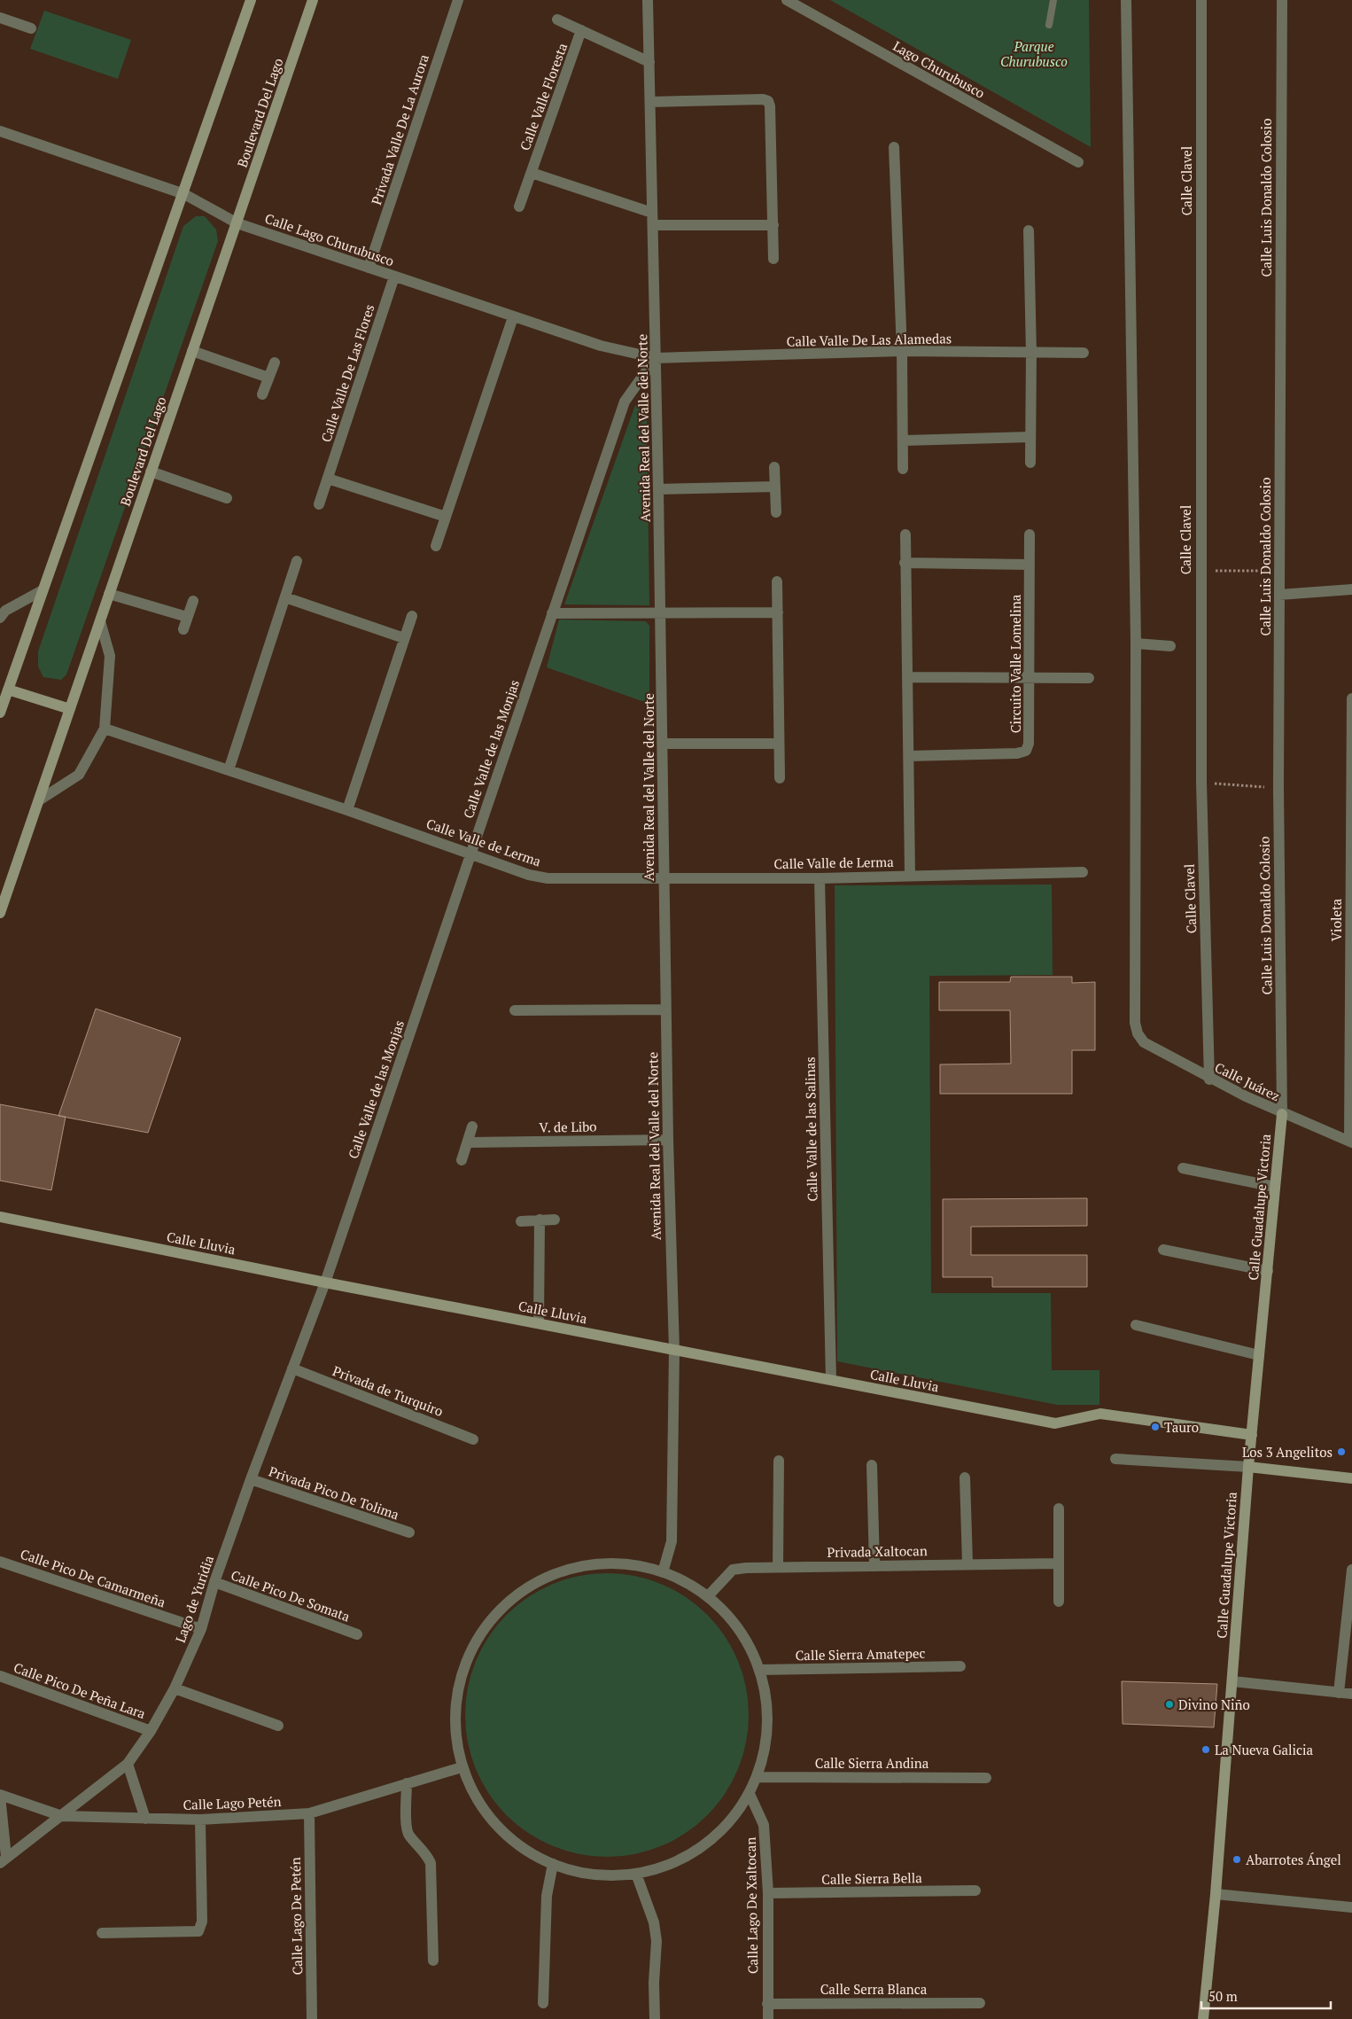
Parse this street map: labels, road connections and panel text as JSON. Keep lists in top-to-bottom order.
{
  "streets": {
    "street": [
      "Lago Churubusco",
      "Calle Valle Floresta",
      "Boulevard Del Lago",
      "Privada Valle De La Aurora",
      "Calle Clavel",
      "Calle Luis Donaldo Colosio",
      "Calle Lago Churubusco",
      "Calle Valle De Las Alamedas",
      "Calle Valle De Las Flores",
      "Avenida Real del Valle del Norte",
      "Circuito Valle Lomelina",
      "Calle Valle de las Monjas",
      "Calle Valle de Lerma",
      "Violeta",
      "Calle Juárez",
      "V. de Libo",
      "Calle Valle de las Salinas",
      "Calle Guadalupe Victoria",
      "Calle Lluvia",
      "Privada de Turquiro",
      "Privada Pico De Tolima",
      "Privada Xaltocan",
      "Calle Pico De Camarmeña",
      "Calle Pico De Somata",
      "Lago de Yuridia",
      "Calle Sierra Amatepec",
      "Calle Pico De Peña Lara",
      "Calle Sierra Andina",
      "Calle Lago Petén",
      "Calle Sierra Bella",
      "Calle Lago De Xaltocan",
      "Calle Lago De Petén",
      "Calle Serra Blanca"
    ]
  },
  "crossings": [
    ["Calle Valle Floresta", "Avenida Real del Valle del Norte"],
    ["Boulevard Del Lago", "Calle Lago Churubusco"],
    ["Privada Valle De La Aurora", "Calle Lago Churubusco"],
    ["Calle Clavel", "Calle Juárez"],
    ["Calle Luis Donaldo Colosio", "Calle Juárez"],
    ["Calle Luis Donaldo Colosio", "Calle Guadalupe Victoria"],
    ["Calle Lago Churubusco", "Calle Valle De Las Alamedas"],
    ["Calle Lago Churubusco", "Calle Valle De Las Flores"],
    ["Calle Lago Churubusco", "Avenida Real del Valle del Norte"],
    ["Calle Lago Churubusco", "Calle Valle de las Monjas"],
    ["Calle Valle De Las Alamedas", "Avenida Real del Valle del Norte"],
    ["Calle Valle De Las Alamedas", "Calle Valle de las Monjas"],
    ["Avenida Real del Valle del Norte", "Calle Valle de las Monjas"],
    ["Avenida Real del Valle del Norte", "Calle Valle de Lerma"],
    ["Avenida Real del Valle del Norte", "V. de Libo"],
    ["Avenida Real del Valle del Norte", "Calle Lluvia"],
    ["Calle Valle de las Monjas", "Calle Valle de Lerma"],
    ["Calle Valle de las Monjas", "Calle Lluvia"],
    ["Calle Valle de las Monjas", "Lago de Yuridia"],
    ["Calle Valle de Lerma", "Calle Valle de las Salinas"],
    ["Violeta", "Calle Juárez"],
    ["Calle Juárez", "Calle Guadalupe Victoria"],
    ["Calle Valle de las Salinas", "Calle Lluvia"],
    ["Calle Guadalupe Victoria", "Calle Lluvia"],
    ["Calle Lluvia", "Lago de Yuridia"],
    ["Privada de Turquiro", "Lago de Yuridia"],
    ["Privada Pico De Tolima", "Lago de Yuridia"],
    ["Calle Pico De Camarmeña", "Lago de Yuridia"],
    ["Calle Pico De Somata", "Lago de Yuridia"],
    ["Lago de Yuridia", "Calle Pico De Peña Lara"],
    ["Lago de Yuridia", "Calle Lago Petén"],
    ["Calle Lago Petén", "Calle Lago De Petén"],
    ["Calle Sierra Bella", "Calle Lago De Xaltocan"],
    ["Calle Lago De Xaltocan", "Calle Serra Blanca"]
  ],
  "parks": ["Parque Churubusco"],
  "places": [
    "Tauro",
    "Los 3 Angelitos",
    "Divino Niño",
    "La Nueva Galicia",
    "Abarrotes Ángel"
  ],
  "scale_bar": "50 m"
}
